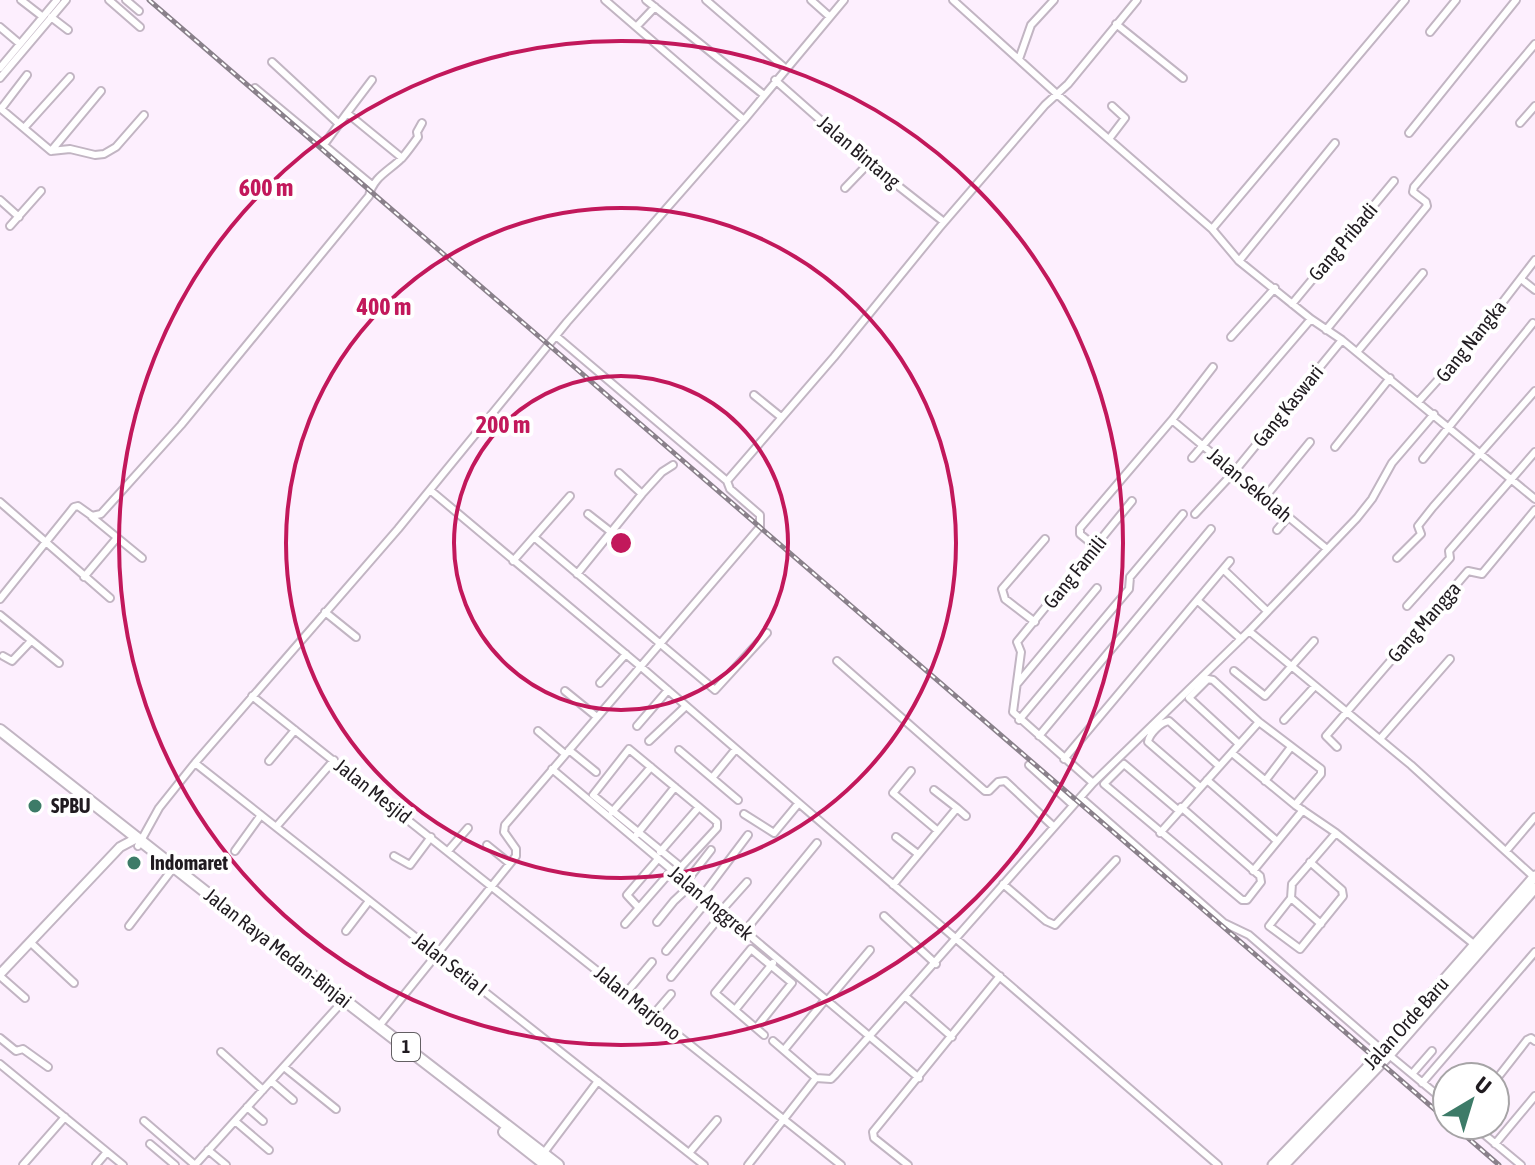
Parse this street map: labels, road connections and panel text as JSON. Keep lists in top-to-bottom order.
{
  "streets": {
    "highway": ["Jalan Raya Medan-Binjai", "1"],
    "main road": ["Jalan Orde Baru"],
    "street": [
      "Jalan Bintang",
      "Gang Pribadi",
      "Gang Nangka",
      "Gang Kaswari",
      "Jalan Sekolah",
      "Gang Famili",
      "Gang Mangga",
      "Jalan Mesjid",
      "Jalan Anggrek",
      "Jalan Setia I",
      "Jalan Marjono"
    ]
  },
  "crossings": [
    ["Gang Kaswari", "Jalan Sekolah"],
    ["Jalan Mesjid", "Jalan Marjono"]
  ],
  "places": ["SPBU", "Indomaret"],
  "north": "top right",
  "rings": ["600 m", "400 m", "200 m"]
}
